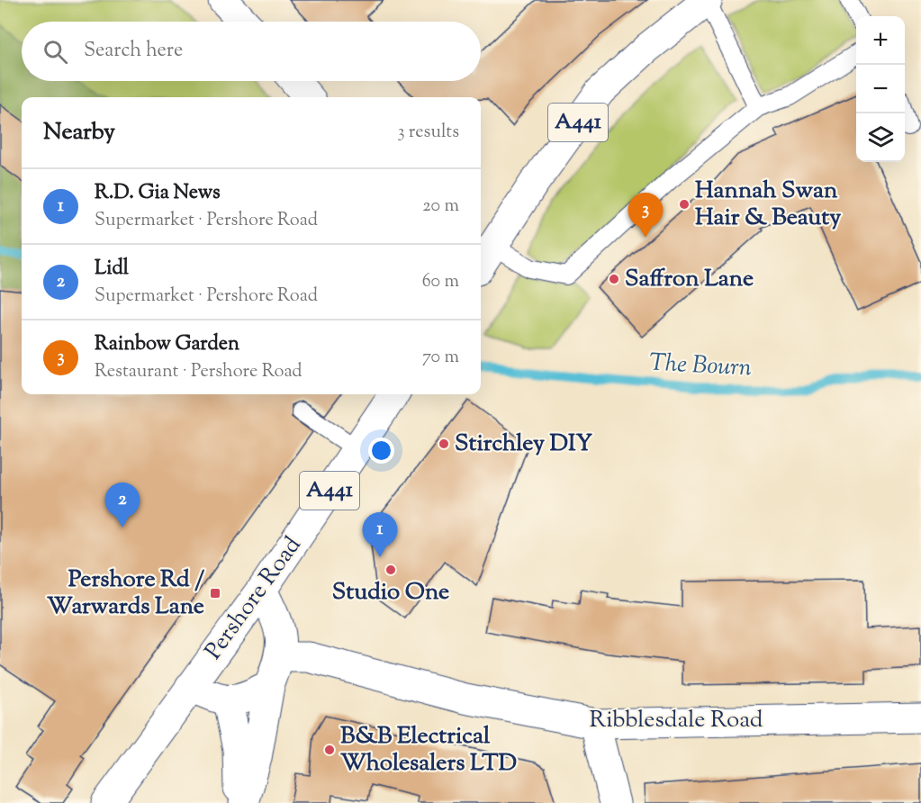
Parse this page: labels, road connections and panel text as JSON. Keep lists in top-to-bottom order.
{
  "streets": {
    "street": ["A441", "Pershore Road", "Ribblesdale Road"]
  },
  "water": ["The Bourn"],
  "places": {
    "other": [
      "Hannah Swan Hair & Beauty",
      "Saffron Lane",
      "Stirchley DIY",
      "Studio One",
      "B&B Electrical Wholesalers LTD"
    ],
    "transit": ["Pershore Rd / Warwards Lane"]
  },
  "page": {
    "map_buttons": ["+", "−"],
    "search": "Search here",
    "heading": ["Nearby", "3 results"],
    "list": [
      {
        "mark": "1",
        "name": "R.D. Gia News",
        "note": "Supermarket · Pershore Road",
        "value": "20 m"
      },
      {
        "mark": "2",
        "name": "Lidl",
        "note": "Supermarket · Pershore Road",
        "value": "60 m"
      },
      {
        "mark": "3",
        "name": "Rainbow Garden",
        "note": "Restaurant · Pershore Road",
        "value": "70 m"
      }
    ],
    "pins": ["3", "2", "1"]
  }
}
